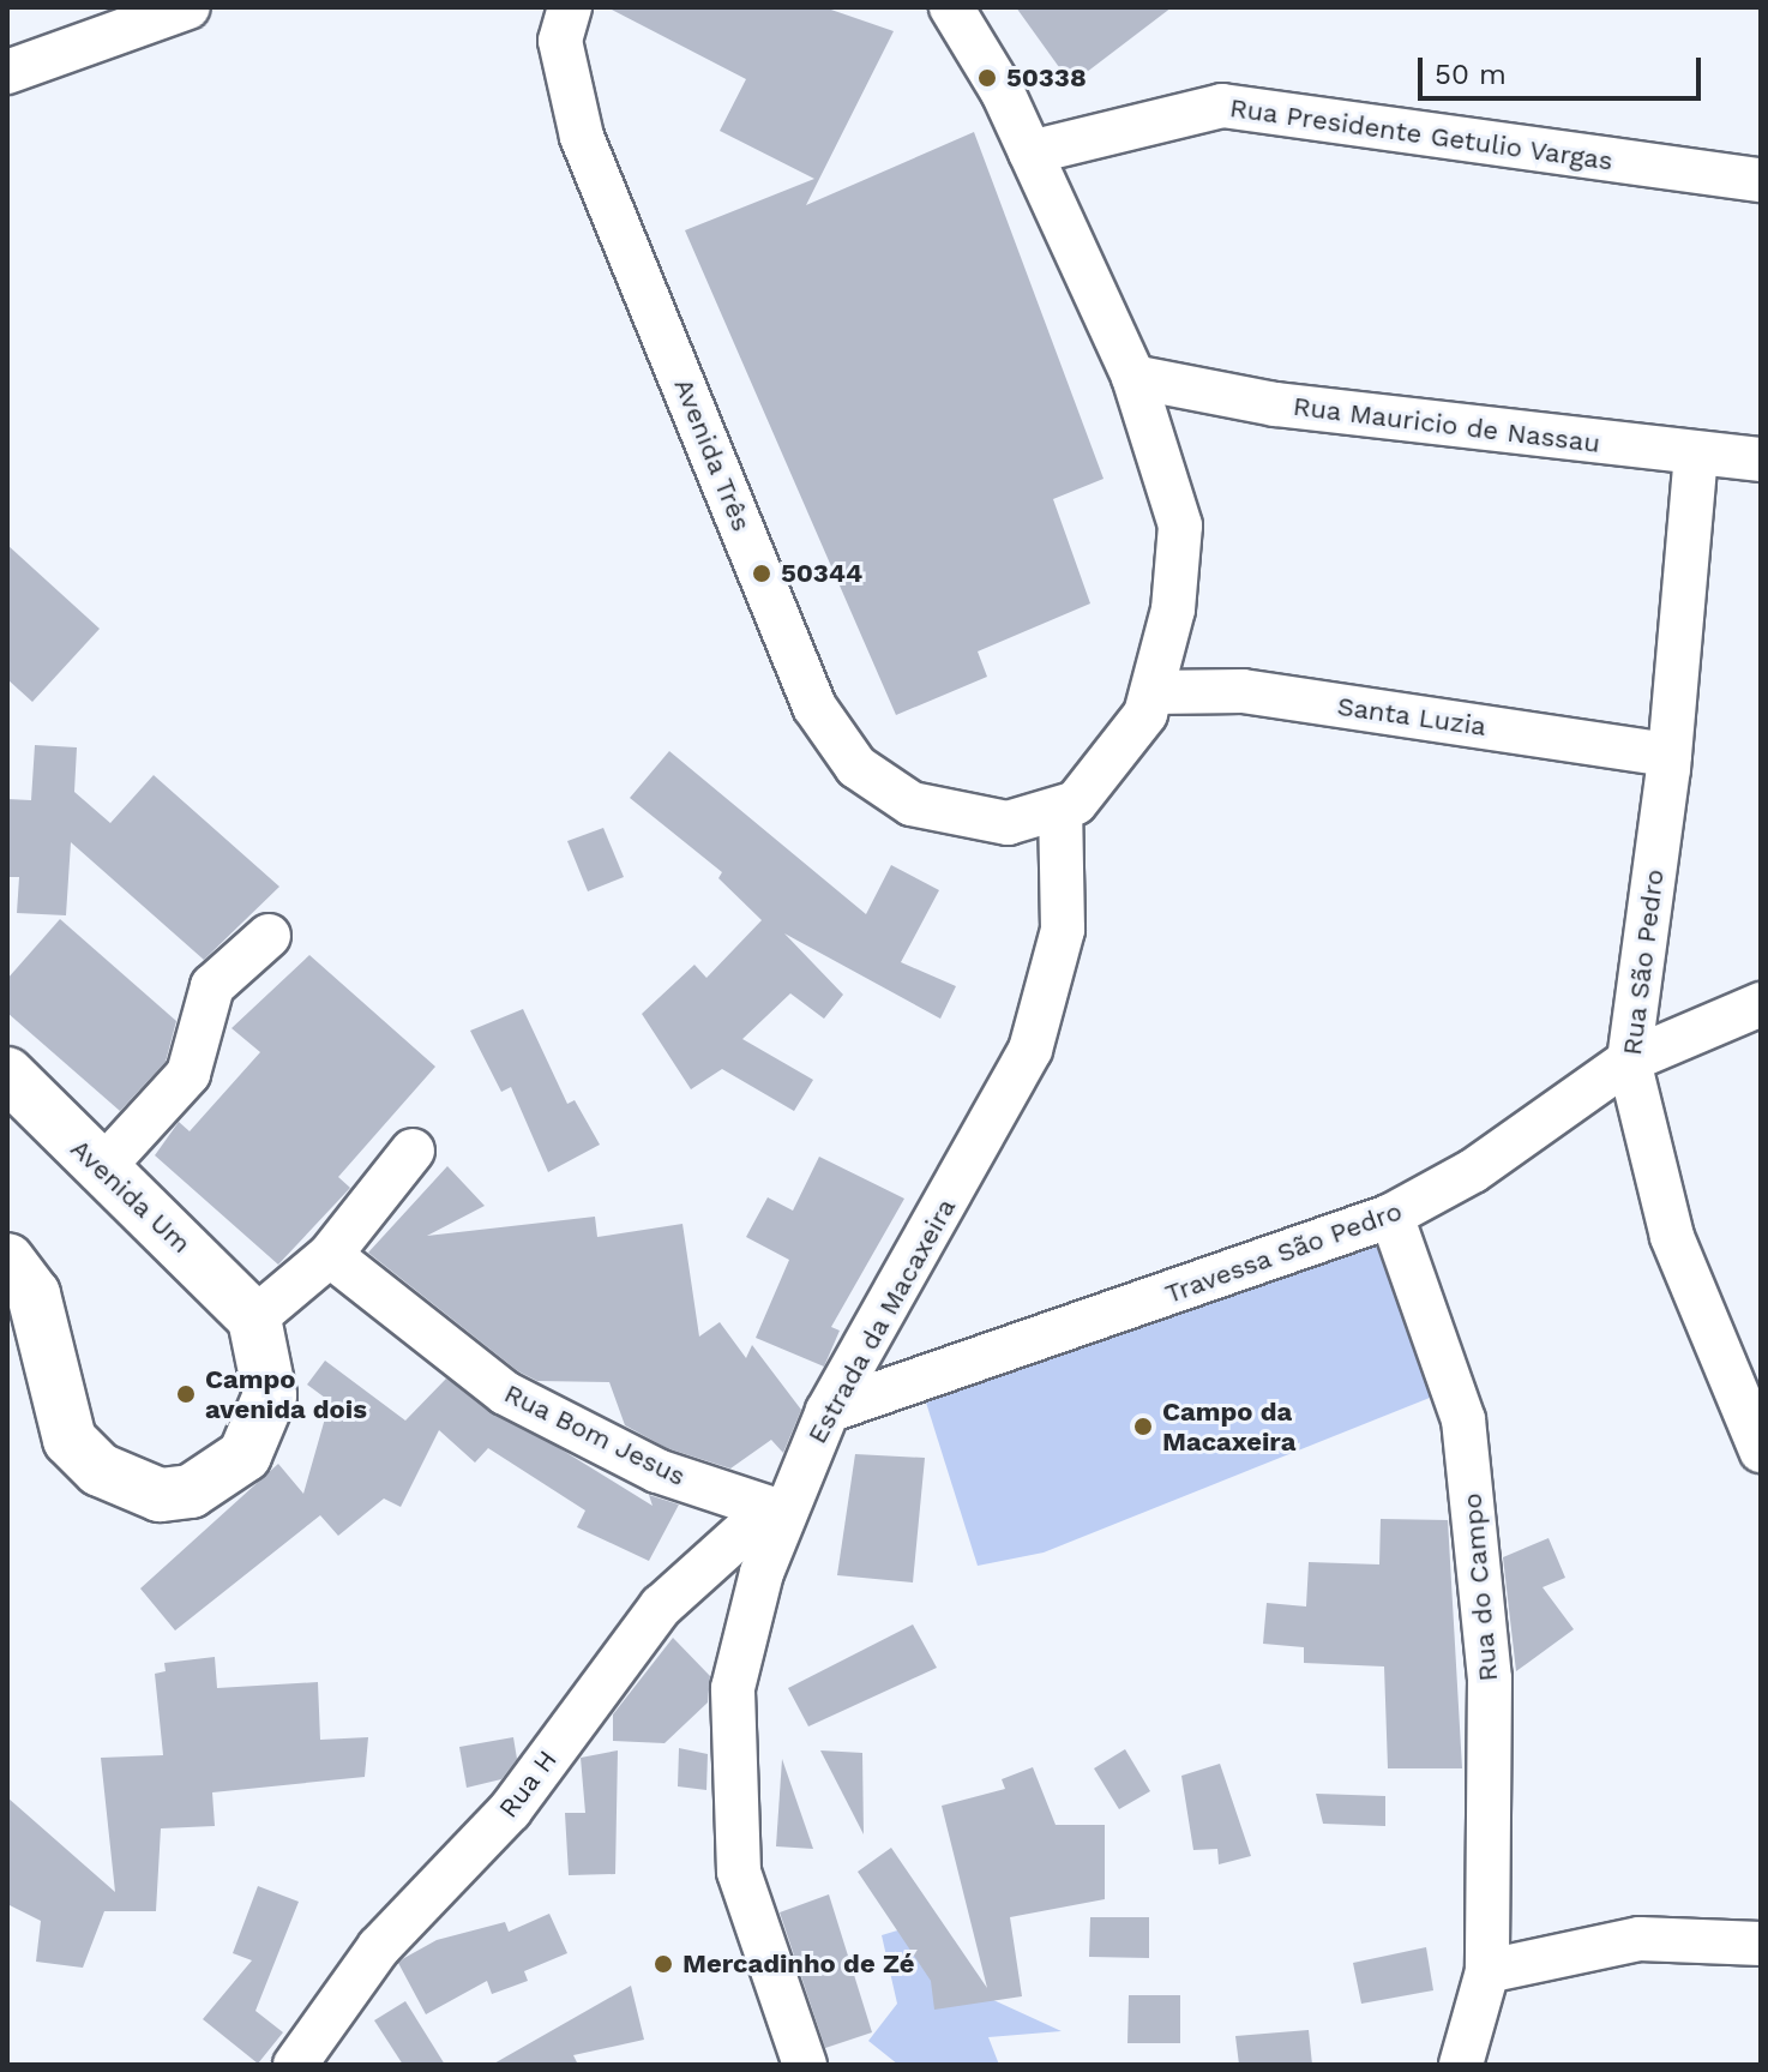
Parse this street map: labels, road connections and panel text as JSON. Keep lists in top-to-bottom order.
{
  "streets": {
    "street": [
      "Rua Presidente Getulio Vargas",
      "Rua Mauricio de Nassau",
      "Avenida Três",
      "Santa Luzia",
      "Rua São Pedro",
      "Avenida Um",
      "Travessa São Pedro",
      "Estrada da Macaxeira",
      "Rua Bom Jesus",
      "Rua do Campo",
      "Rua H"
    ]
  },
  "crossings": [
    ["Rua Presidente Getulio Vargas", "Avenida Três"],
    ["Rua Mauricio de Nassau", "Avenida Três"],
    ["Rua Mauricio de Nassau", "Rua São Pedro"],
    ["Avenida Três", "Santa Luzia"],
    ["Avenida Três", "Estrada da Macaxeira"],
    ["Santa Luzia", "Rua São Pedro"],
    ["Rua São Pedro", "Travessa São Pedro"],
    ["Travessa São Pedro", "Estrada da Macaxeira"],
    ["Travessa São Pedro", "Rua do Campo"],
    ["Estrada da Macaxeira", "Rua Bom Jesus"],
    ["Estrada da Macaxeira", "Rua H"],
    ["Rua Bom Jesus", "Rua H"]
  ],
  "places": [
    "50338",
    "50344",
    "Campo avenida dois",
    "Campo da Macaxeira",
    "Mercadinho de Zé"
  ],
  "scale_bar": "50 m"
}
